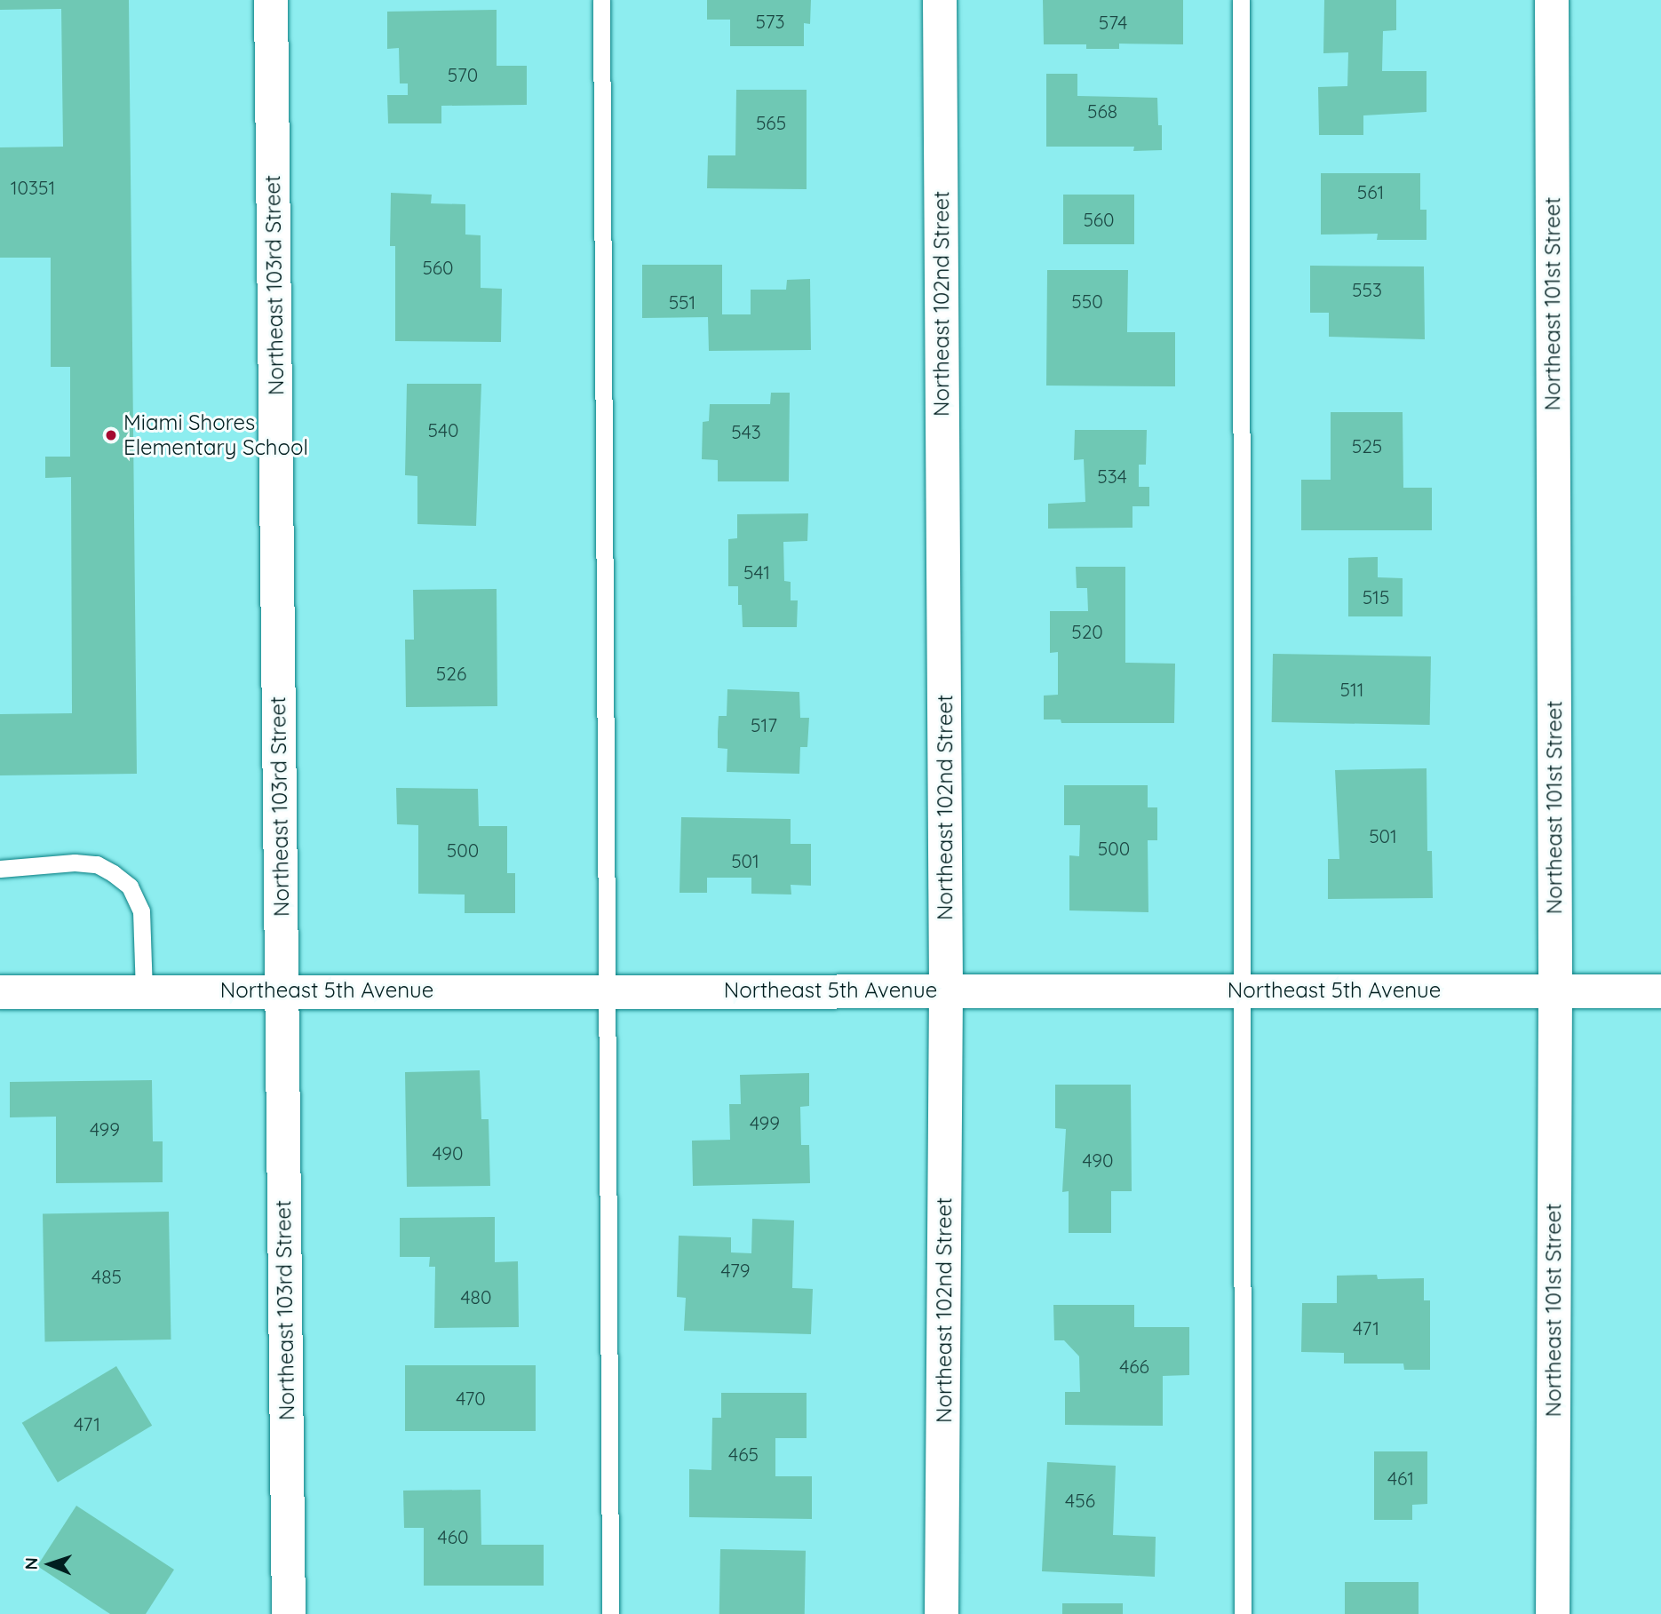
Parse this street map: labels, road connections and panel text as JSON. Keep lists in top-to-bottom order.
{
  "streets": {
    "street": [
      "Northeast 103rd Street",
      "Northeast 102nd Street",
      "Northeast 101st Street",
      "Northeast 5th Avenue"
    ]
  },
  "crossings": [
    ["Northeast 103rd Street", "Northeast 5th Avenue"],
    ["Northeast 102nd Street", "Northeast 5th Avenue"],
    ["Northeast 101st Street", "Northeast 5th Avenue"]
  ],
  "places": ["Miami Shores Elementary School"],
  "house_numbers": [
    "573",
    "574",
    "570",
    "568",
    "565",
    "10351",
    "561",
    "560",
    "560",
    "553",
    "550",
    "551",
    "540",
    "543",
    "525",
    "534",
    "541",
    "515",
    "520",
    "526",
    "511",
    "517",
    "501",
    "500",
    "500",
    "501",
    "499",
    "499",
    "490",
    "490",
    "479",
    "485",
    "480",
    "471",
    "466",
    "470",
    "471",
    "465",
    "461",
    "456",
    "460"
  ],
  "north": "left"
}
